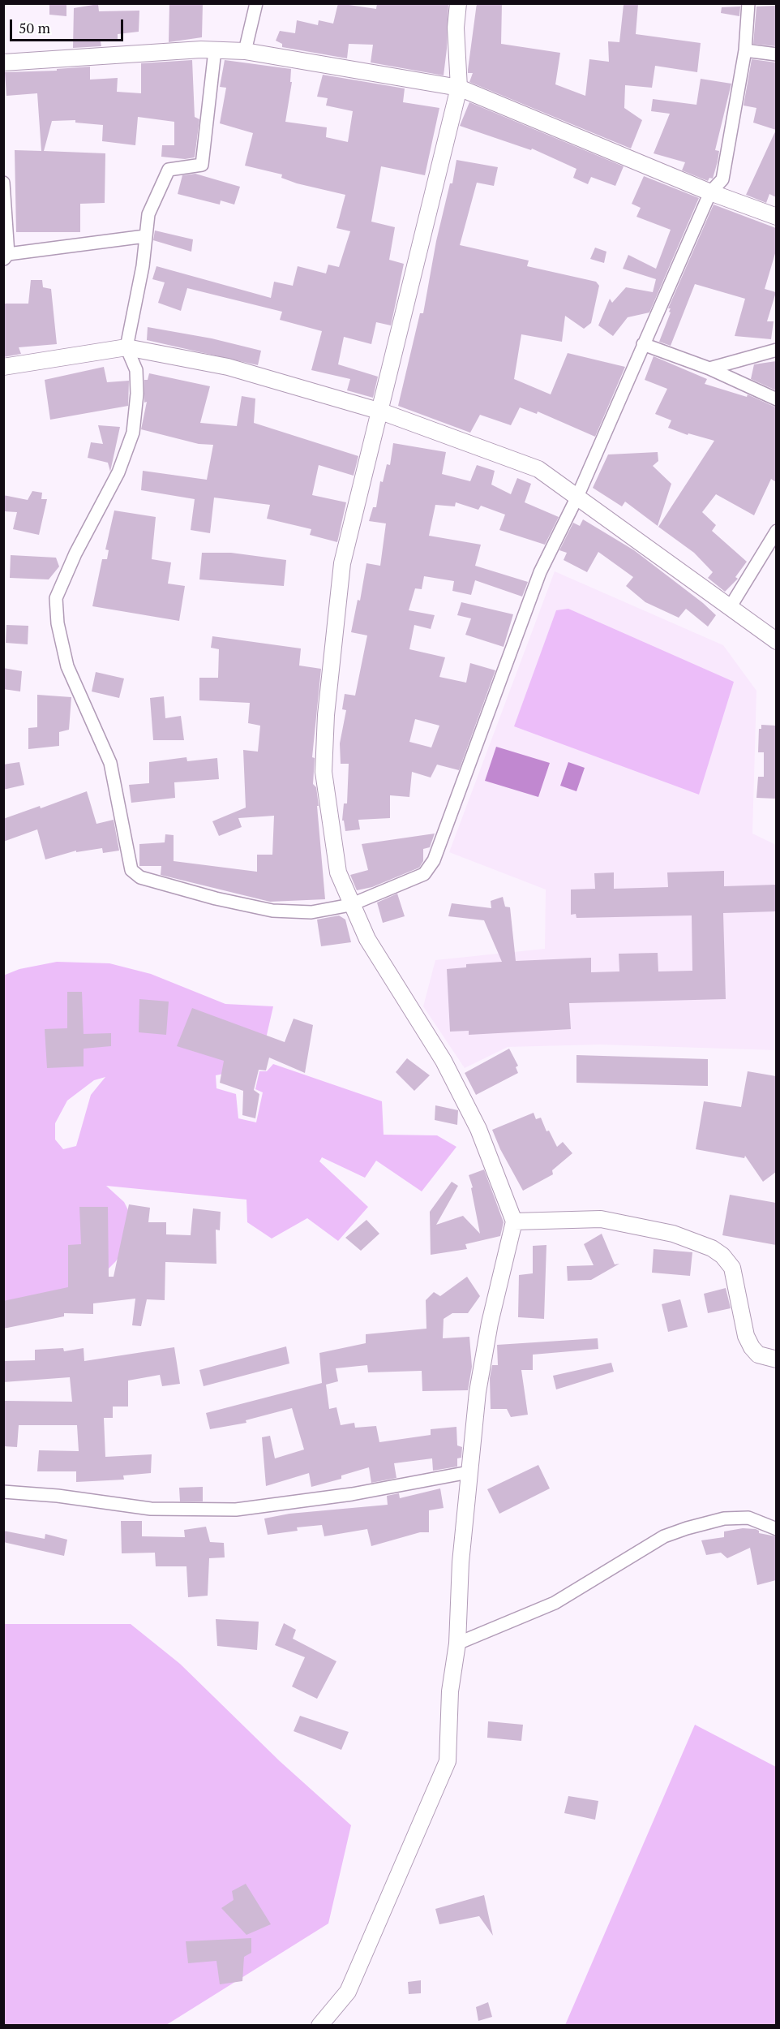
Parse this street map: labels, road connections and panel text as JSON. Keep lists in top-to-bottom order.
{
  "scale_bar": "50 m"
}
